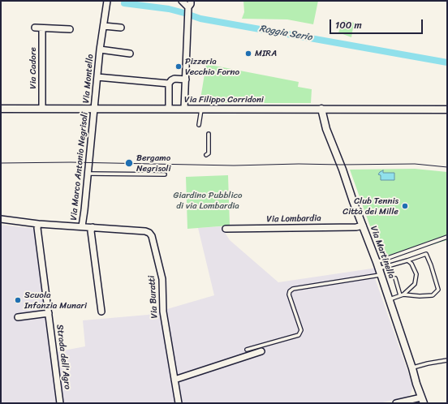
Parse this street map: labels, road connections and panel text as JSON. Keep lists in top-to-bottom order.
{
  "streets": {
    "street": [
      "Via Cadore",
      "Via Montello",
      "Via Filippo Corridoni",
      "Via Marco Antonio Negrisoli",
      "Via Lombardia",
      "Via Martinella",
      "Via Buratti",
      "Strada dell'Agro"
    ]
  },
  "crossings": [
    ["Via Cadore", "Via Filippo Corridoni"],
    ["Via Montello", "Via Filippo Corridoni"],
    ["Via Montello", "Via Marco Antonio Negrisoli"],
    ["Via Filippo Corridoni", "Via Marco Antonio Negrisoli"],
    ["Via Filippo Corridoni", "Via Martinella"],
    ["Via Marco Antonio Negrisoli", "Via Buratti"],
    ["Via Lombardia", "Via Martinella"],
    ["Via Buratti", "Strada dell'Agro"]
  ],
  "water": ["Roggia Serio"],
  "parks": ["Giardino Pubblico di via Lombardia"],
  "places": [
    "MIRA",
    "Pizzeria Vecchio Forno",
    "Bergamo Negrisoli",
    "Club Tennis Città dei Mille",
    "Scuola Infanzia Munari"
  ],
  "scale_bar": "100 m"
}
